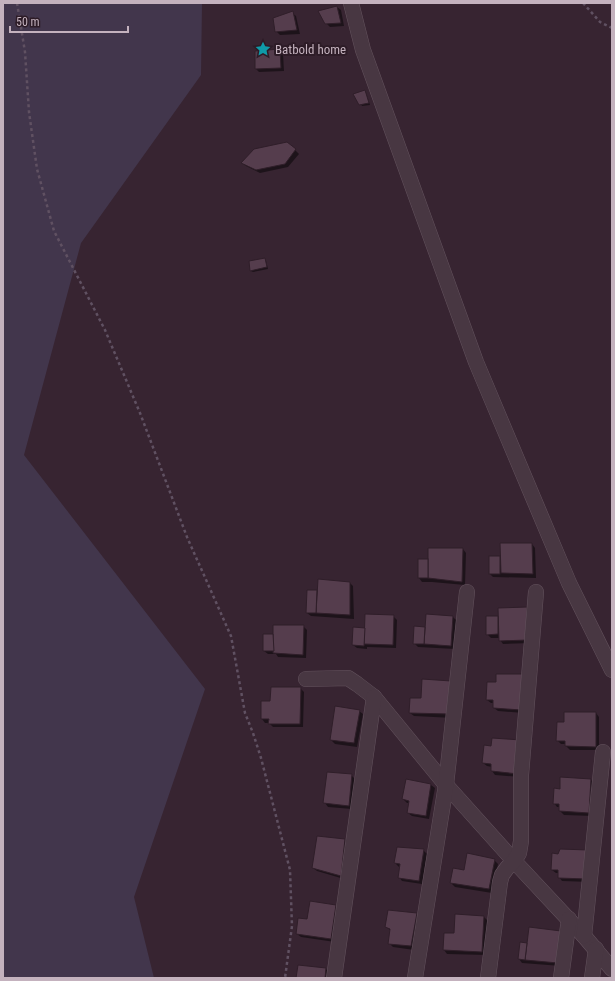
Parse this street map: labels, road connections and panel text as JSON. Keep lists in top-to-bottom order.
{
  "places": {
    "place": ["Batbold home"]
  },
  "scale_bar": "50 m"
}
